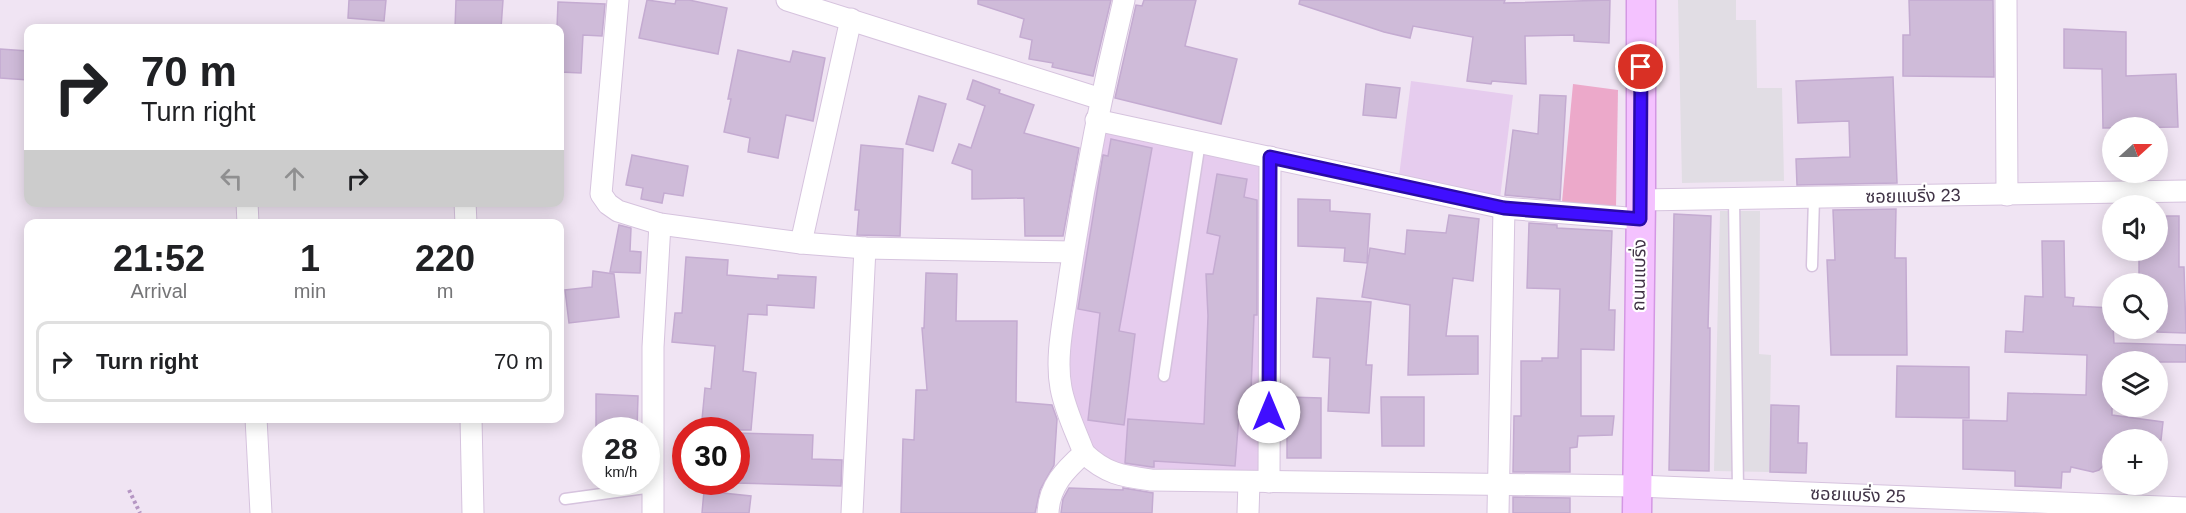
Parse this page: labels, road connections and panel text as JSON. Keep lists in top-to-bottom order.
{
  "streets": {
    "main road": ["ถนนแบริ่ง"],
    "street": ["ซอยแบริ่ง 23", "ซอยแบริ่ง 25"]
  },
  "crossings": [
    ["ซอยแบริ่ง 23", "ถนนแบริ่ง"],
    ["ถนนแบริ่ง", "ซอยแบริ่ง 25"]
  ],
  "north": "right",
  "page": {
    "turn": ["70 m", "Turn right"],
    "map_buttons": "+",
    "eta": [
      "21:52",
      "Arrival",
      "1",
      "min",
      "220",
      "m"
    ],
    "list": [
      {
        "name": "Turn right",
        "value": "70 m"
      }
    ],
    "speed": "28 km/h",
    "limit": "30"
  }
}
